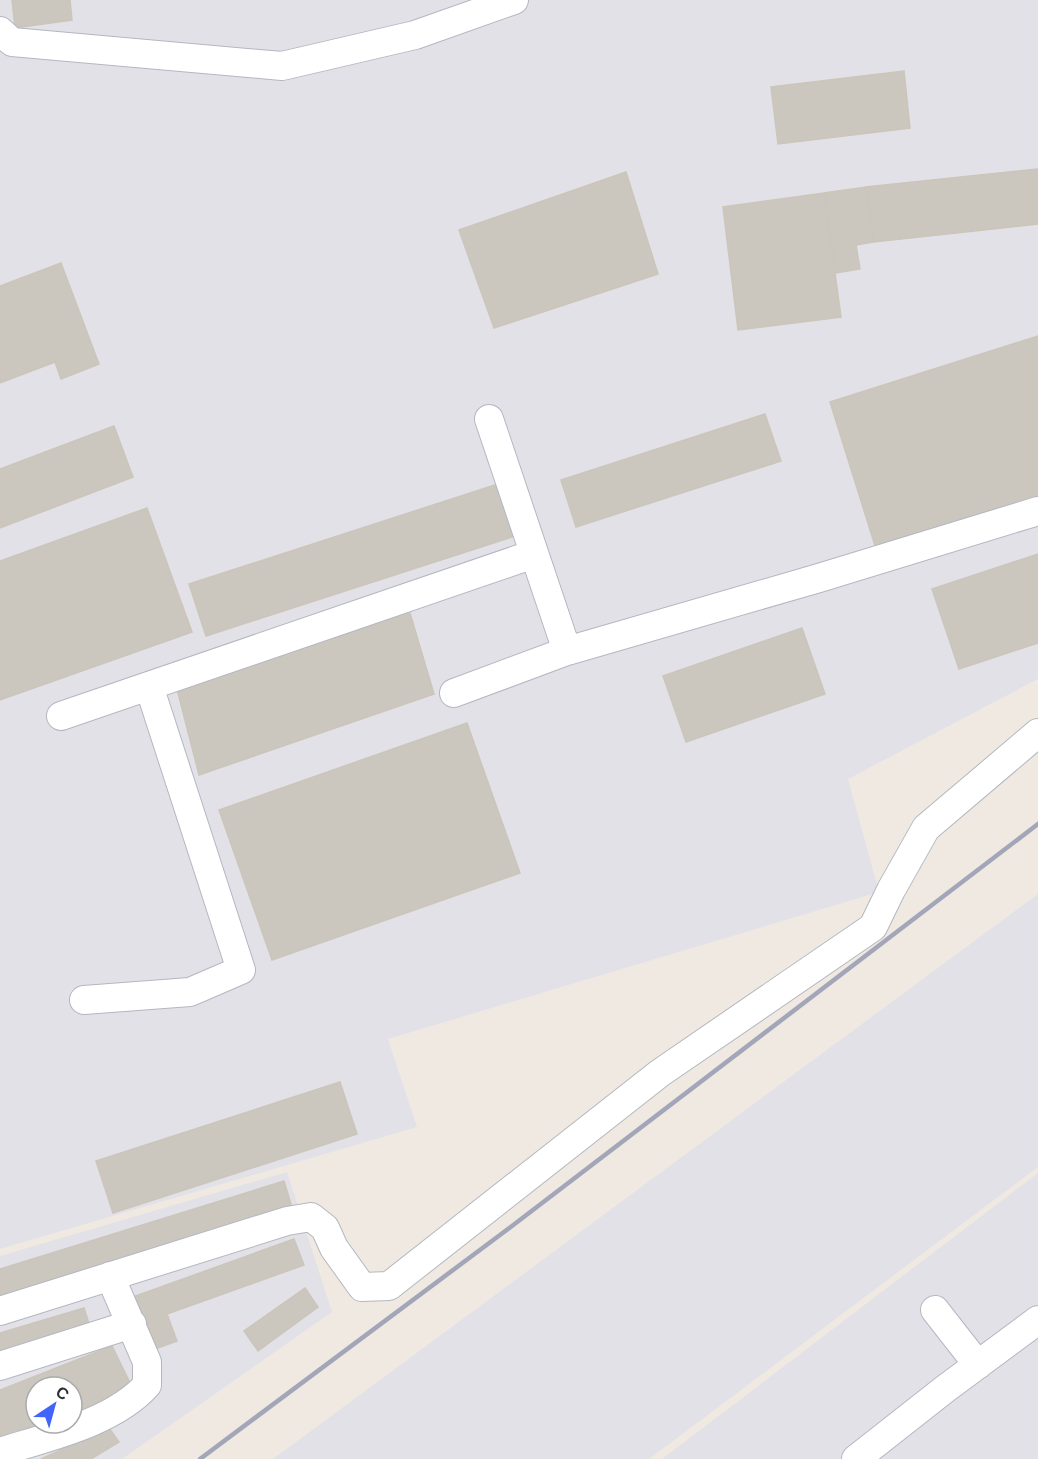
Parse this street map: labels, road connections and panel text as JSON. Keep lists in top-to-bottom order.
{
  "north": "top right"
}
